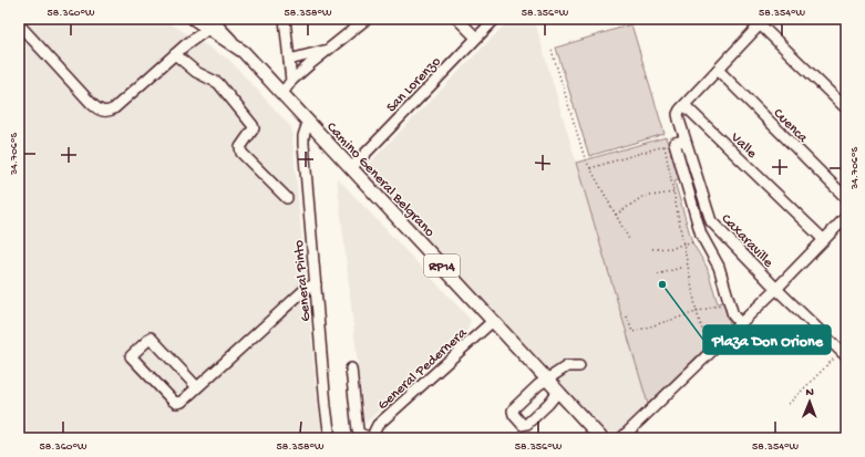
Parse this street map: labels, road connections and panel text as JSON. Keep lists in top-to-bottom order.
{
  "streets": {
    "main road": ["Camino General Belgrano", "RP14"],
    "street": [
      "San Lorenzo",
      "Cuenca",
      "Valle",
      "Caxaraville",
      "General Pinto",
      "General Pedernera"
    ]
  },
  "crossings": [
    ["San Lorenzo", "Camino General Belgrano"],
    ["Valle", "Caxaraville"],
    ["Camino General Belgrano", "RP14"],
    ["Camino General Belgrano", "General Pinto"],
    ["Camino General Belgrano", "General Pedernera"]
  ],
  "places": ["Plaza Don Orione"],
  "north": "top",
  "coordinates": [
    "58.360°W",
    "58.358°W",
    "58.356°W",
    "58.354°W",
    "34.706°S"
  ]
}
